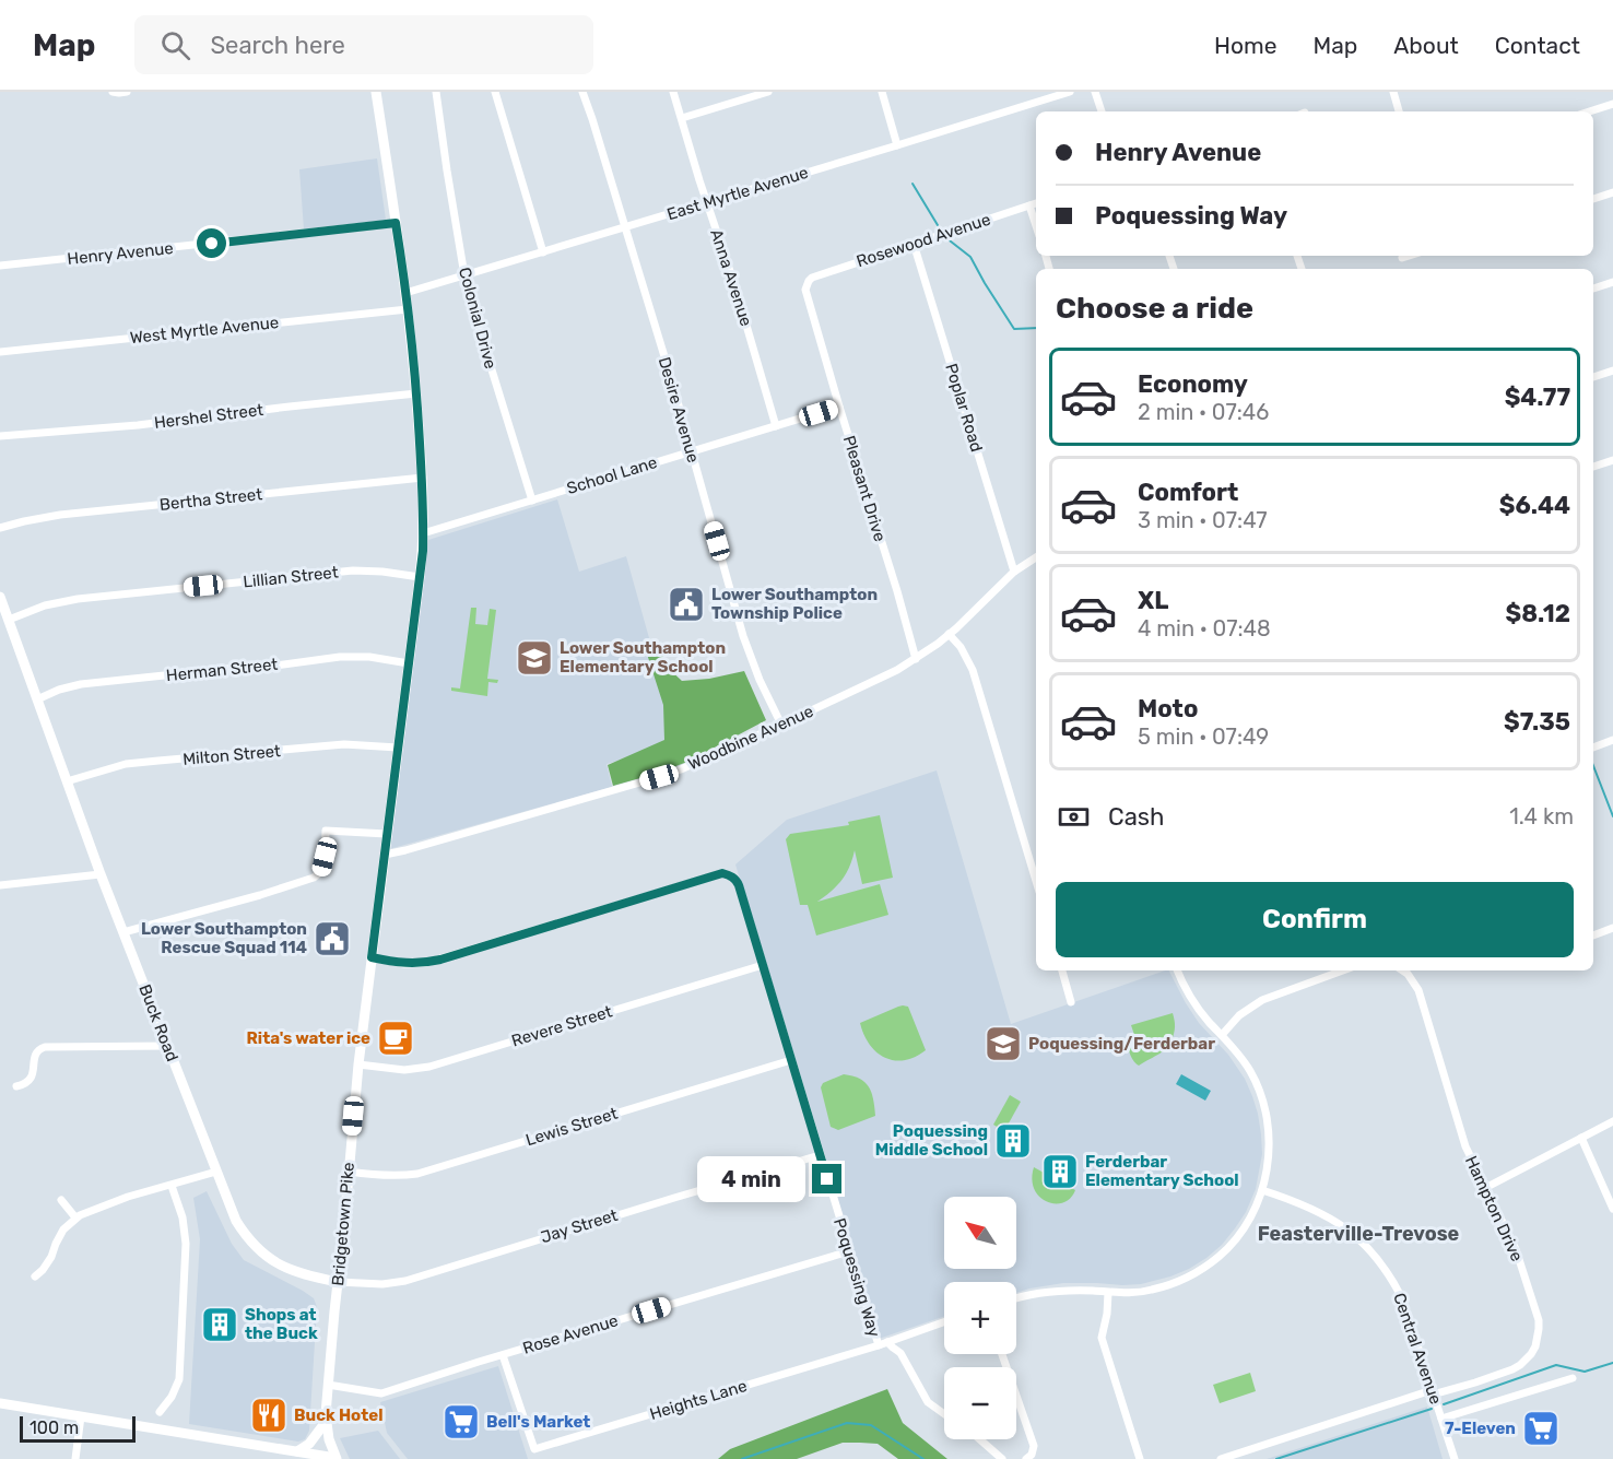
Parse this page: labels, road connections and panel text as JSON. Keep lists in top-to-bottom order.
{
  "streets": {
    "main road": ["Buck Road", "Bridgetown Pike"],
    "street": [
      "East Myrtle Avenue",
      "Rosewood Avenue",
      "Henry Avenue",
      "Anna Avenue",
      "Colonial Drive",
      "West Myrtle Avenue",
      "Poplar Road",
      "Desire Avenue",
      "Hershel Street",
      "School Lane",
      "Pleasant Drive",
      "Bertha Street",
      "Lillian Street",
      "Herman Street",
      "Woodbine Avenue",
      "Milton Street",
      "Revere Street",
      "Lewis Street",
      "Hampton Drive",
      "Jay Street",
      "Poquessing Way",
      "Rose Avenue",
      "Central Avenue",
      "Heights Lane"
    ]
  },
  "crossings": [
    ["East Myrtle Avenue", "Anna Avenue"],
    ["East Myrtle Avenue", "Colonial Drive"],
    ["East Myrtle Avenue", "Desire Avenue"],
    ["East Myrtle Avenue", "Bridgetown Pike"],
    ["Rosewood Avenue", "Poplar Road"],
    ["Rosewood Avenue", "Pleasant Drive"],
    ["Henry Avenue", "Bridgetown Pike"],
    ["Anna Avenue", "School Lane"],
    ["Colonial Drive", "School Lane"],
    ["West Myrtle Avenue", "Bridgetown Pike"],
    ["Poplar Road", "Woodbine Avenue"],
    ["Desire Avenue", "School Lane"],
    ["Desire Avenue", "Woodbine Avenue"],
    ["Hershel Street", "Bridgetown Pike"],
    ["School Lane", "Pleasant Drive"],
    ["School Lane", "Bridgetown Pike"],
    ["Pleasant Drive", "Woodbine Avenue"],
    ["Bertha Street", "Bridgetown Pike"],
    ["Lillian Street", "Buck Road"],
    ["Lillian Street", "Bridgetown Pike"],
    ["Herman Street", "Buck Road"],
    ["Herman Street", "Bridgetown Pike"],
    ["Woodbine Avenue", "Bridgetown Pike"],
    ["Milton Street", "Buck Road"],
    ["Milton Street", "Bridgetown Pike"],
    ["Buck Road", "Bridgetown Pike"],
    ["Buck Road", "Jay Street"],
    ["Revere Street", "Bridgetown Pike"],
    ["Revere Street", "Poquessing Way"],
    ["Lewis Street", "Bridgetown Pike"],
    ["Lewis Street", "Poquessing Way"],
    ["Hampton Drive", "Central Avenue"],
    ["Bridgetown Pike", "Jay Street"],
    ["Bridgetown Pike", "Poquessing Way"],
    ["Bridgetown Pike", "Rose Avenue"],
    ["Jay Street", "Poquessing Way"],
    ["Poquessing Way", "Rose Avenue"],
    ["Poquessing Way", "Heights Lane"],
    ["Rose Avenue", "Heights Lane"]
  ],
  "districts": ["Feasterville-Trevose"],
  "places": {
    "public building": ["Lower Southampton Township Police", "Lower Southampton Rescue Squad 114"],
    "school or university": ["Lower Southampton Elementary School", "Poquessing/Ferderbar"],
    "cafe": ["Rita's water ice"],
    "building": ["Poquessing Middle School", "Ferderbar Elementary School", "Shops at the Buck"],
    "restaurant": ["Buck Hotel"],
    "supermarket": ["Bell's Market", "7-Eleven"]
  },
  "scale_bar": "100 m",
  "north": "top left",
  "page": {
    "header": "Map",
    "search": "Search here",
    "nav": [
      "Home",
      "Map",
      "About",
      "Contact"
    ],
    "banner": ["Henry Avenue", "Poquessing Way"],
    "heading": "Choose a ride",
    "list": [
      {
        "name": "Economy",
        "note": "2 min · 07:46",
        "value": "$4.77"
      },
      {
        "name": "Comfort",
        "note": "3 min · 07:47",
        "value": "$6.44"
      },
      {
        "name": "XL",
        "note": "4 min · 07:48",
        "value": "$8.12"
      },
      {
        "name": "Moto",
        "note": "5 min · 07:49",
        "value": "$7.35"
      }
    ],
    "pay": ["Cash", "1.4 km"],
    "buttons": "Confirm",
    "bubble": "4 min",
    "map_buttons": ["+", "−"],
    "scale": "100 m"
  }
}
